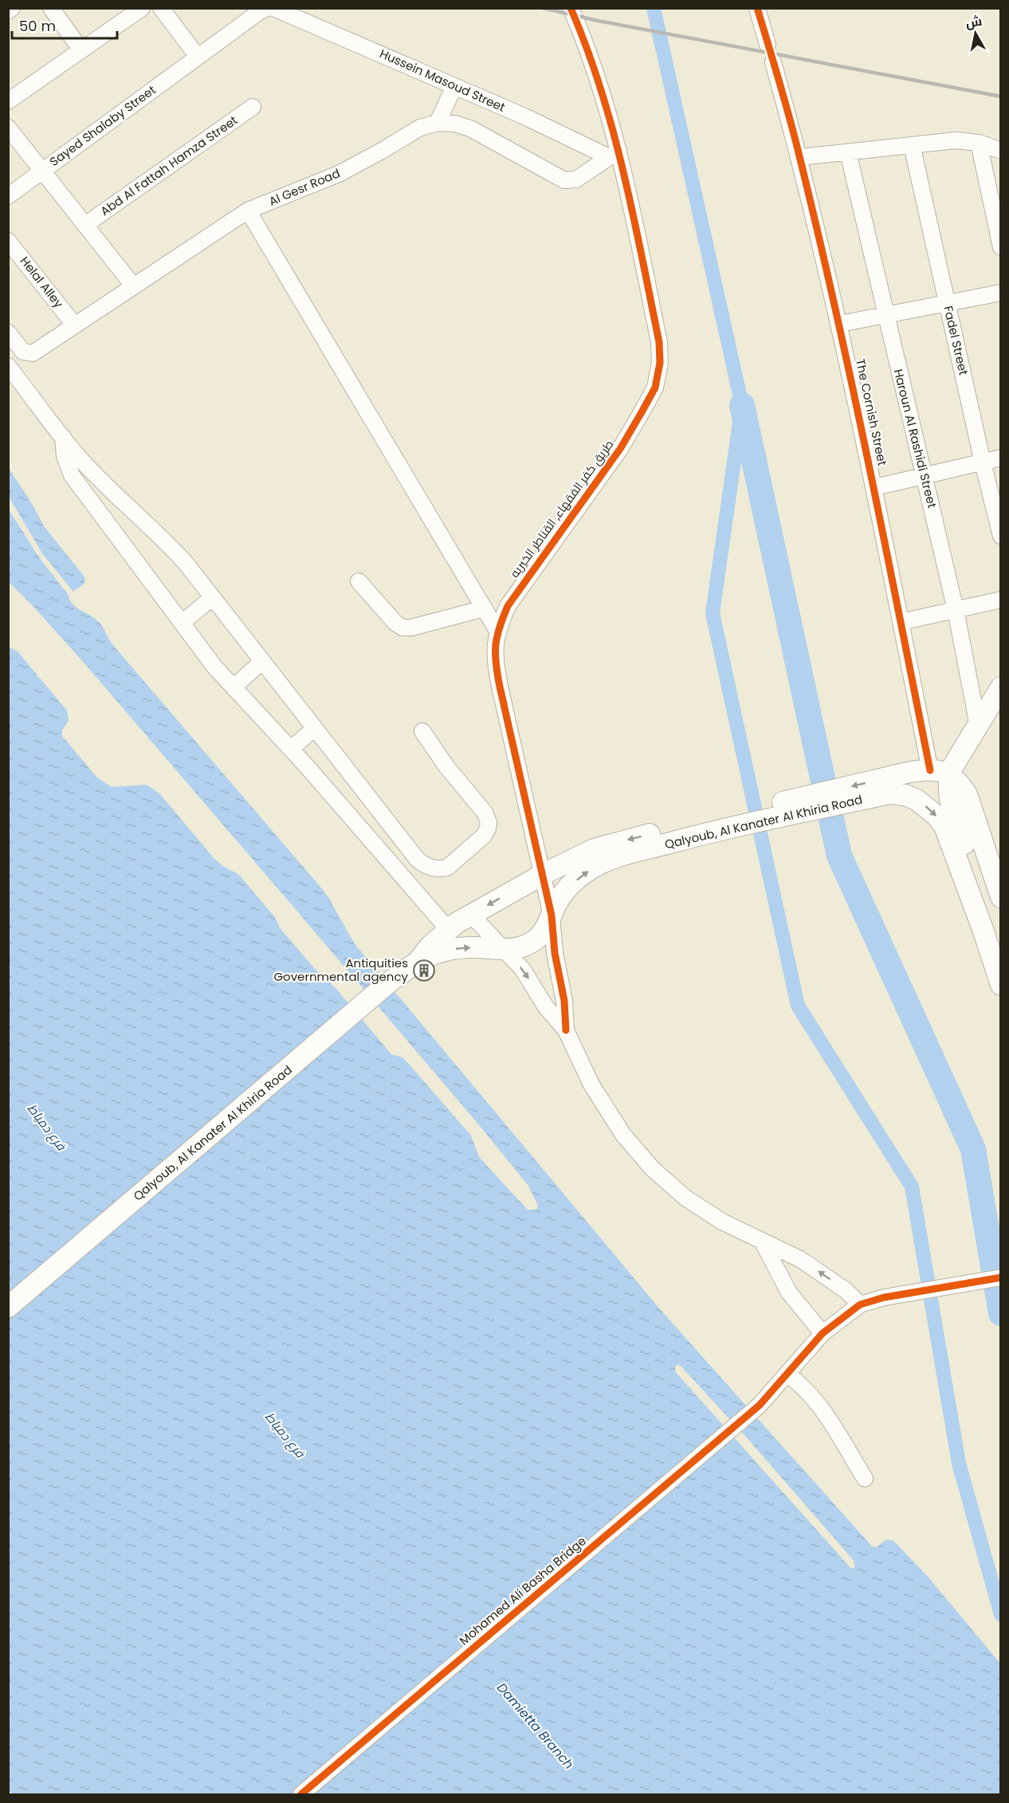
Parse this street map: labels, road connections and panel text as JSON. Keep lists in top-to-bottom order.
{
  "streets": {
    "main road": ["Qalyoub, Al Kanater Al Khiria Road"],
    "street": [
      "Hussein Masoud Street",
      "Sayed Shalaby Street",
      "Abd Al Fattah Hamza Street",
      "Al Gesr Road",
      "Helal Alley",
      "Fadel Street",
      "The Cornish Street",
      "Haroun Al Rashidi Street",
      "طريق كفر الفقهاء, القناطر الخيريه",
      "Mohamed Ali Basha Bridge"
    ]
  },
  "crossings": [
    ["Hussein Masoud Street", "Al Gesr Road"],
    ["Hussein Masoud Street", "طريق كفر الفقهاء, القناطر الخيريه"],
    ["Al Gesr Road", "Helal Alley"],
    ["Al Gesr Road", "طريق كفر الفقهاء, القناطر الخيريه"],
    ["The Cornish Street", "Qalyoub, Al Kanater Al Khiria Road"],
    ["طريق كفر الفقهاء, القناطر الخيريه", "Qalyoub, Al Kanater Al Khiria Road"]
  ],
  "water": ["فرع دمياط", "Damietta Branch"],
  "places": {
    "building": ["Antiquities Governmental agency"]
  },
  "scale_bar": "50 m",
  "north": "top"
}
